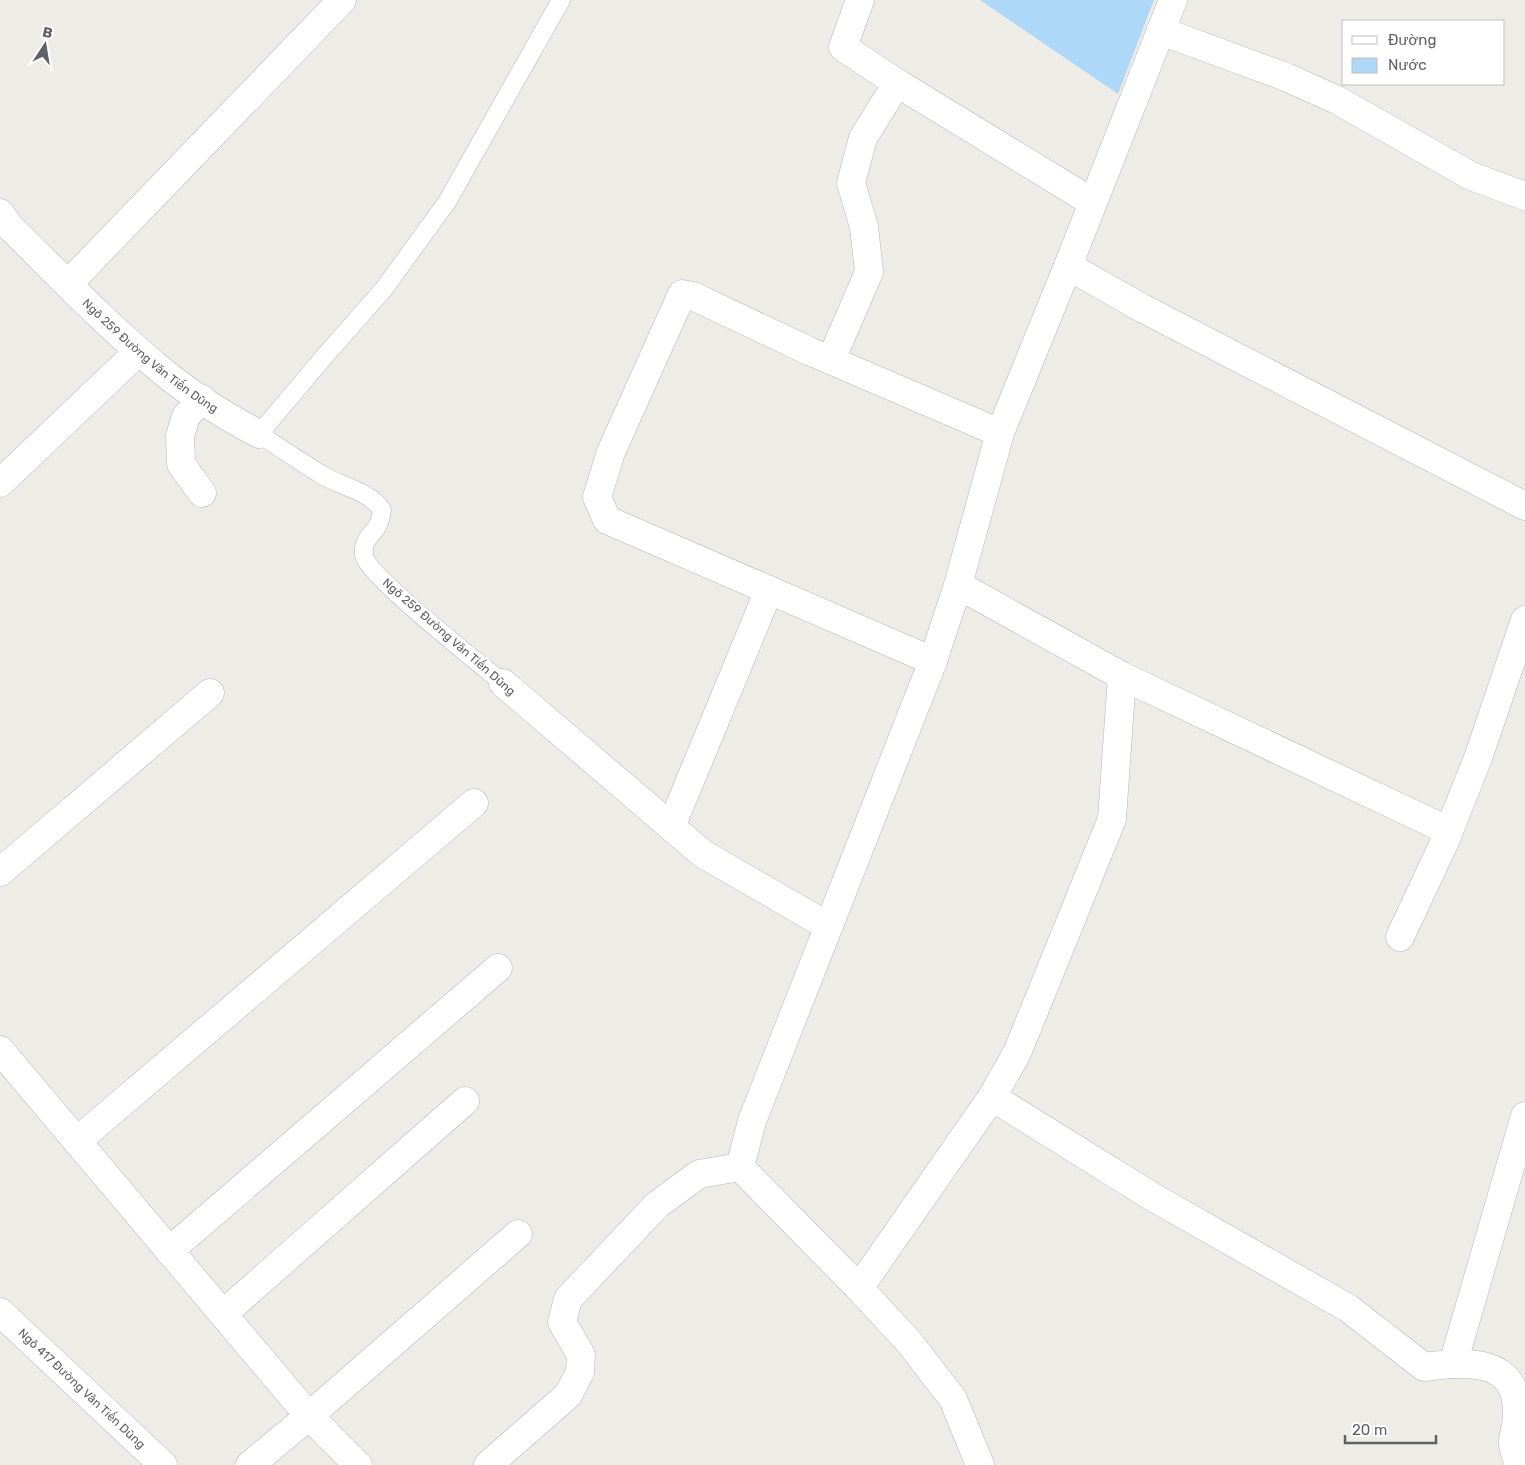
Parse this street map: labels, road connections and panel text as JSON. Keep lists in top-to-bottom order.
{
  "streets": {
    "street": ["Ngõ 259 Đường Văn Tiến Dũng", "Ngõ 417 Đường Văn Tiến Dũng"]
  },
  "legend": ["Đường", "Nước"],
  "scale_bar": "20 m",
  "north": "top"
}
